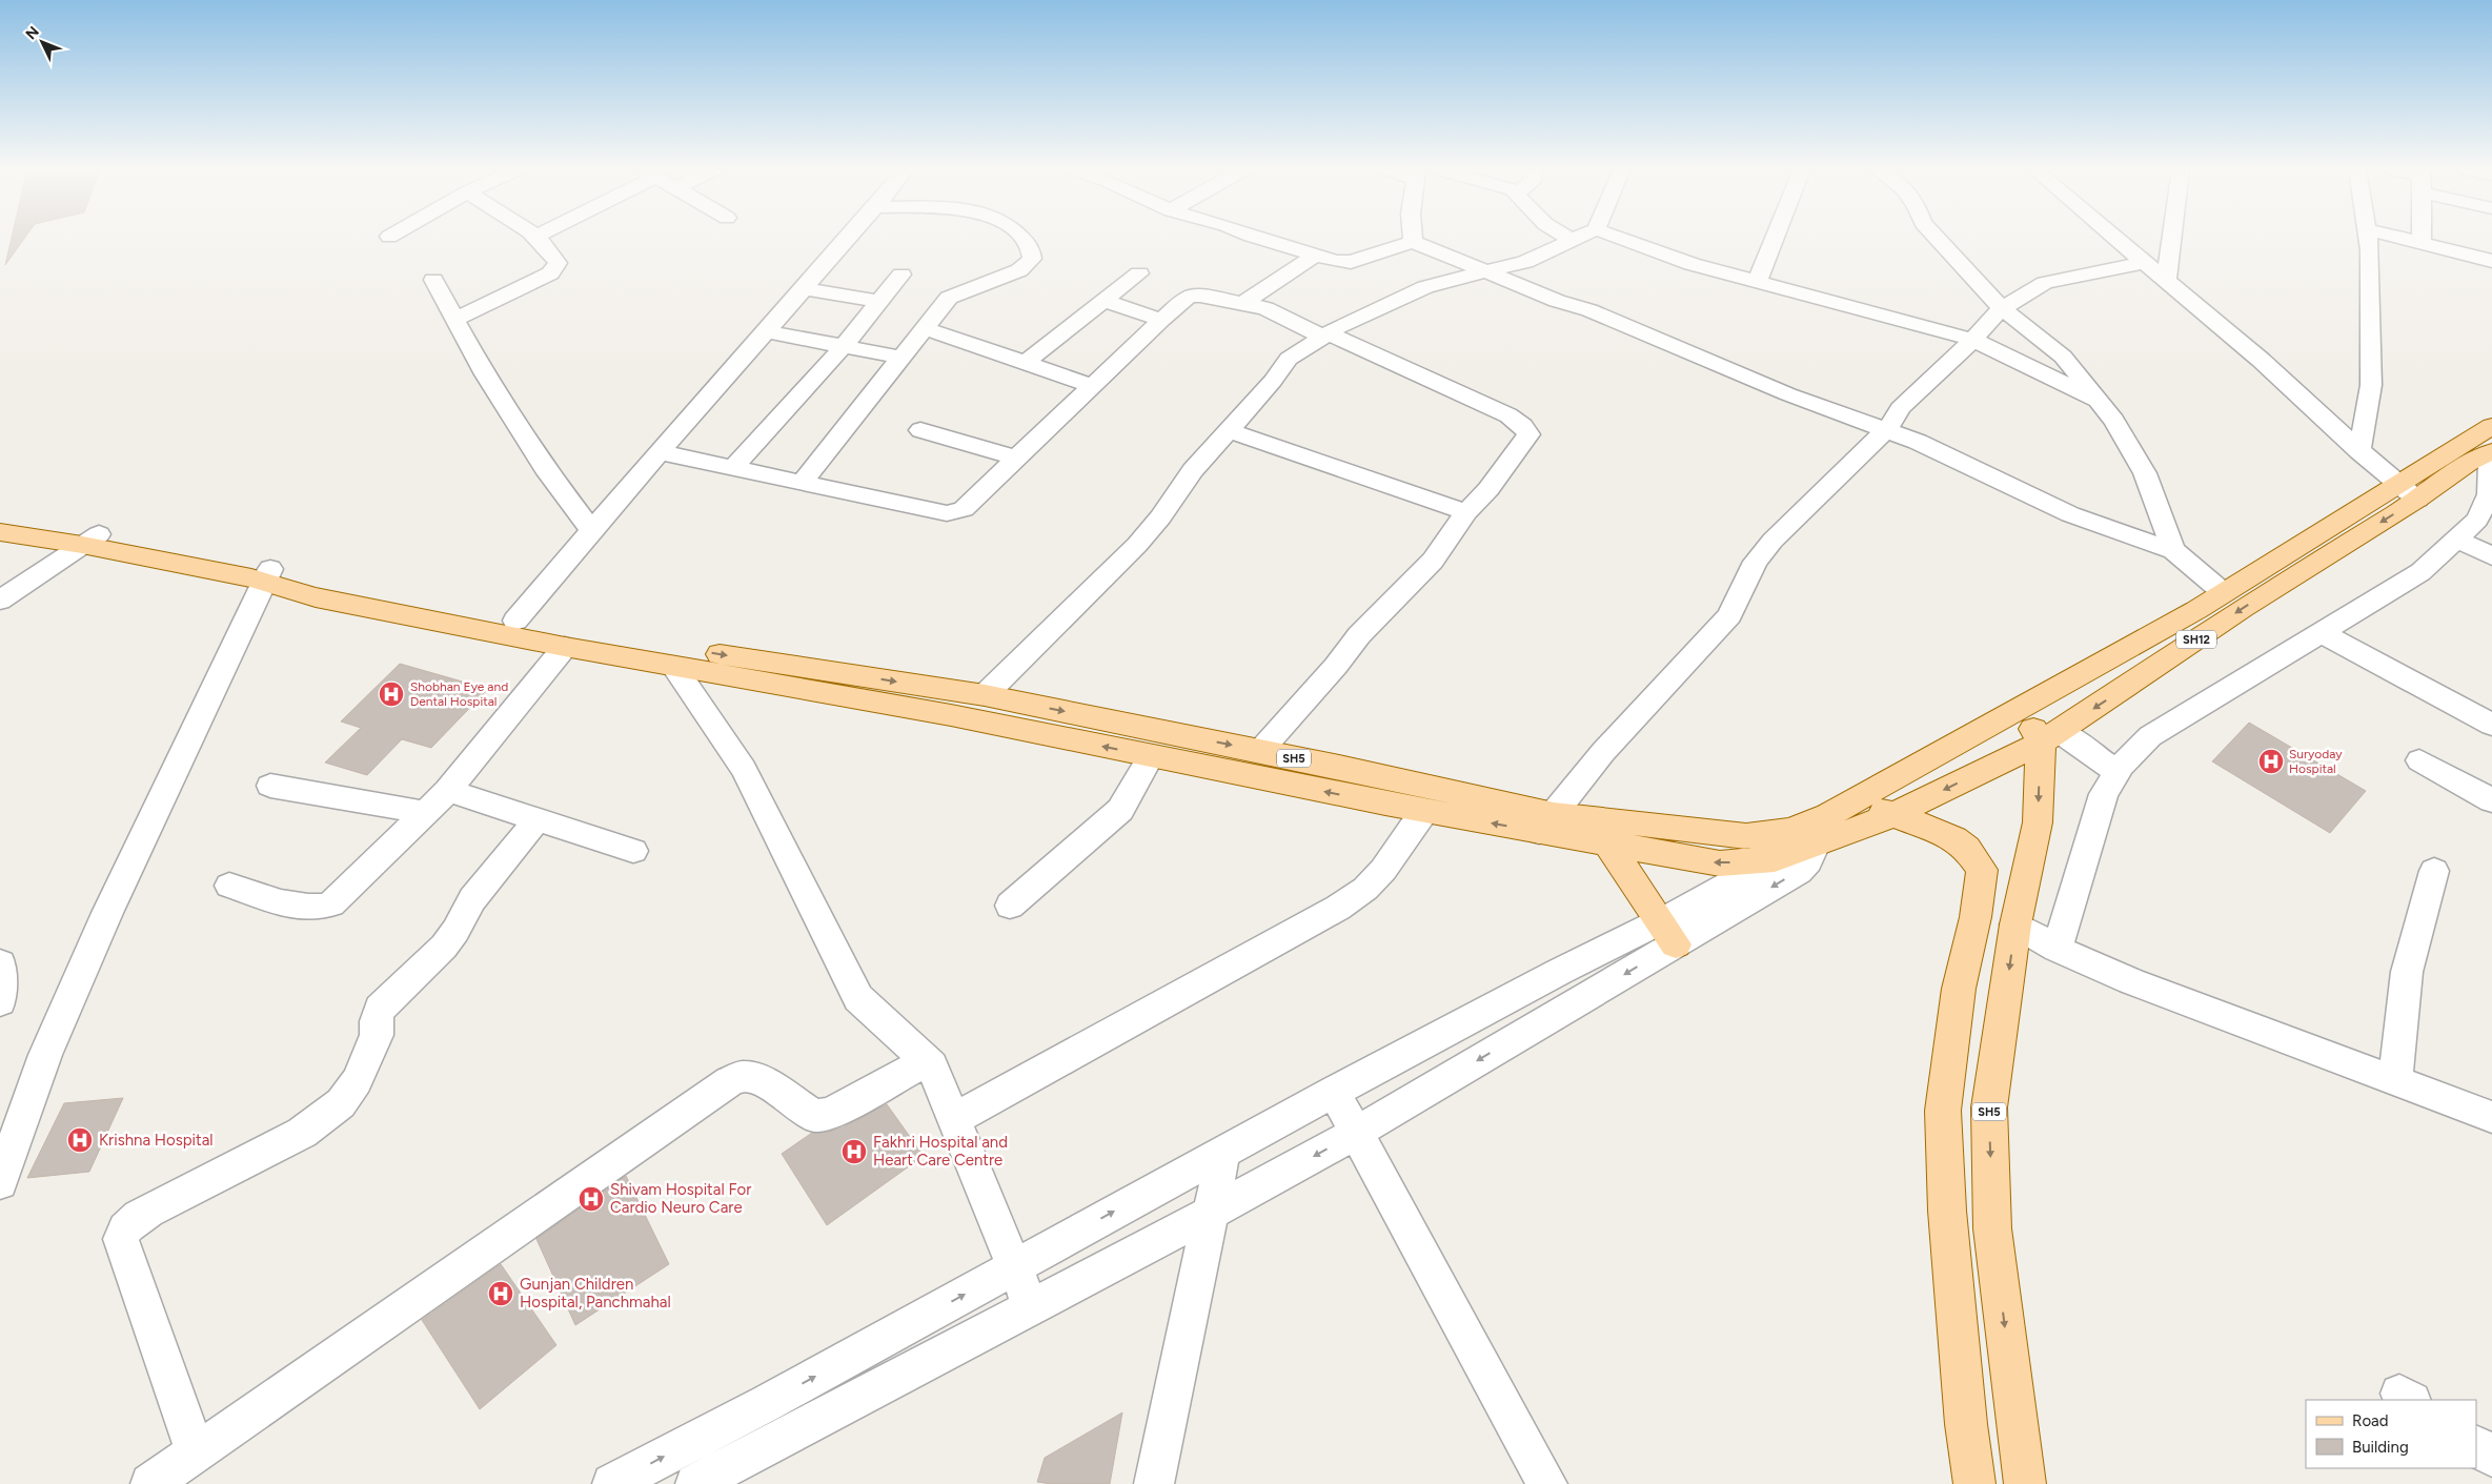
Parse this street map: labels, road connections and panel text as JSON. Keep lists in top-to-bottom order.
{
  "streets": {
    "main road": ["SH12", "SH5"]
  },
  "crossings": [
    ["SH12", "SH5"]
  ],
  "places": {
    "hospital": [
      "Shobhan Eye and Dental Hospital",
      "Suryoday Hospital",
      "Krishna Hospital",
      "Fakhri Hospital and Heart Care Centre",
      "Shivam Hospital For Cardio Neuro Care",
      "Gunjan Children Hospital, Panchmahal"
    ]
  },
  "legend": ["Road", "Building"],
  "north": "top left"
}
